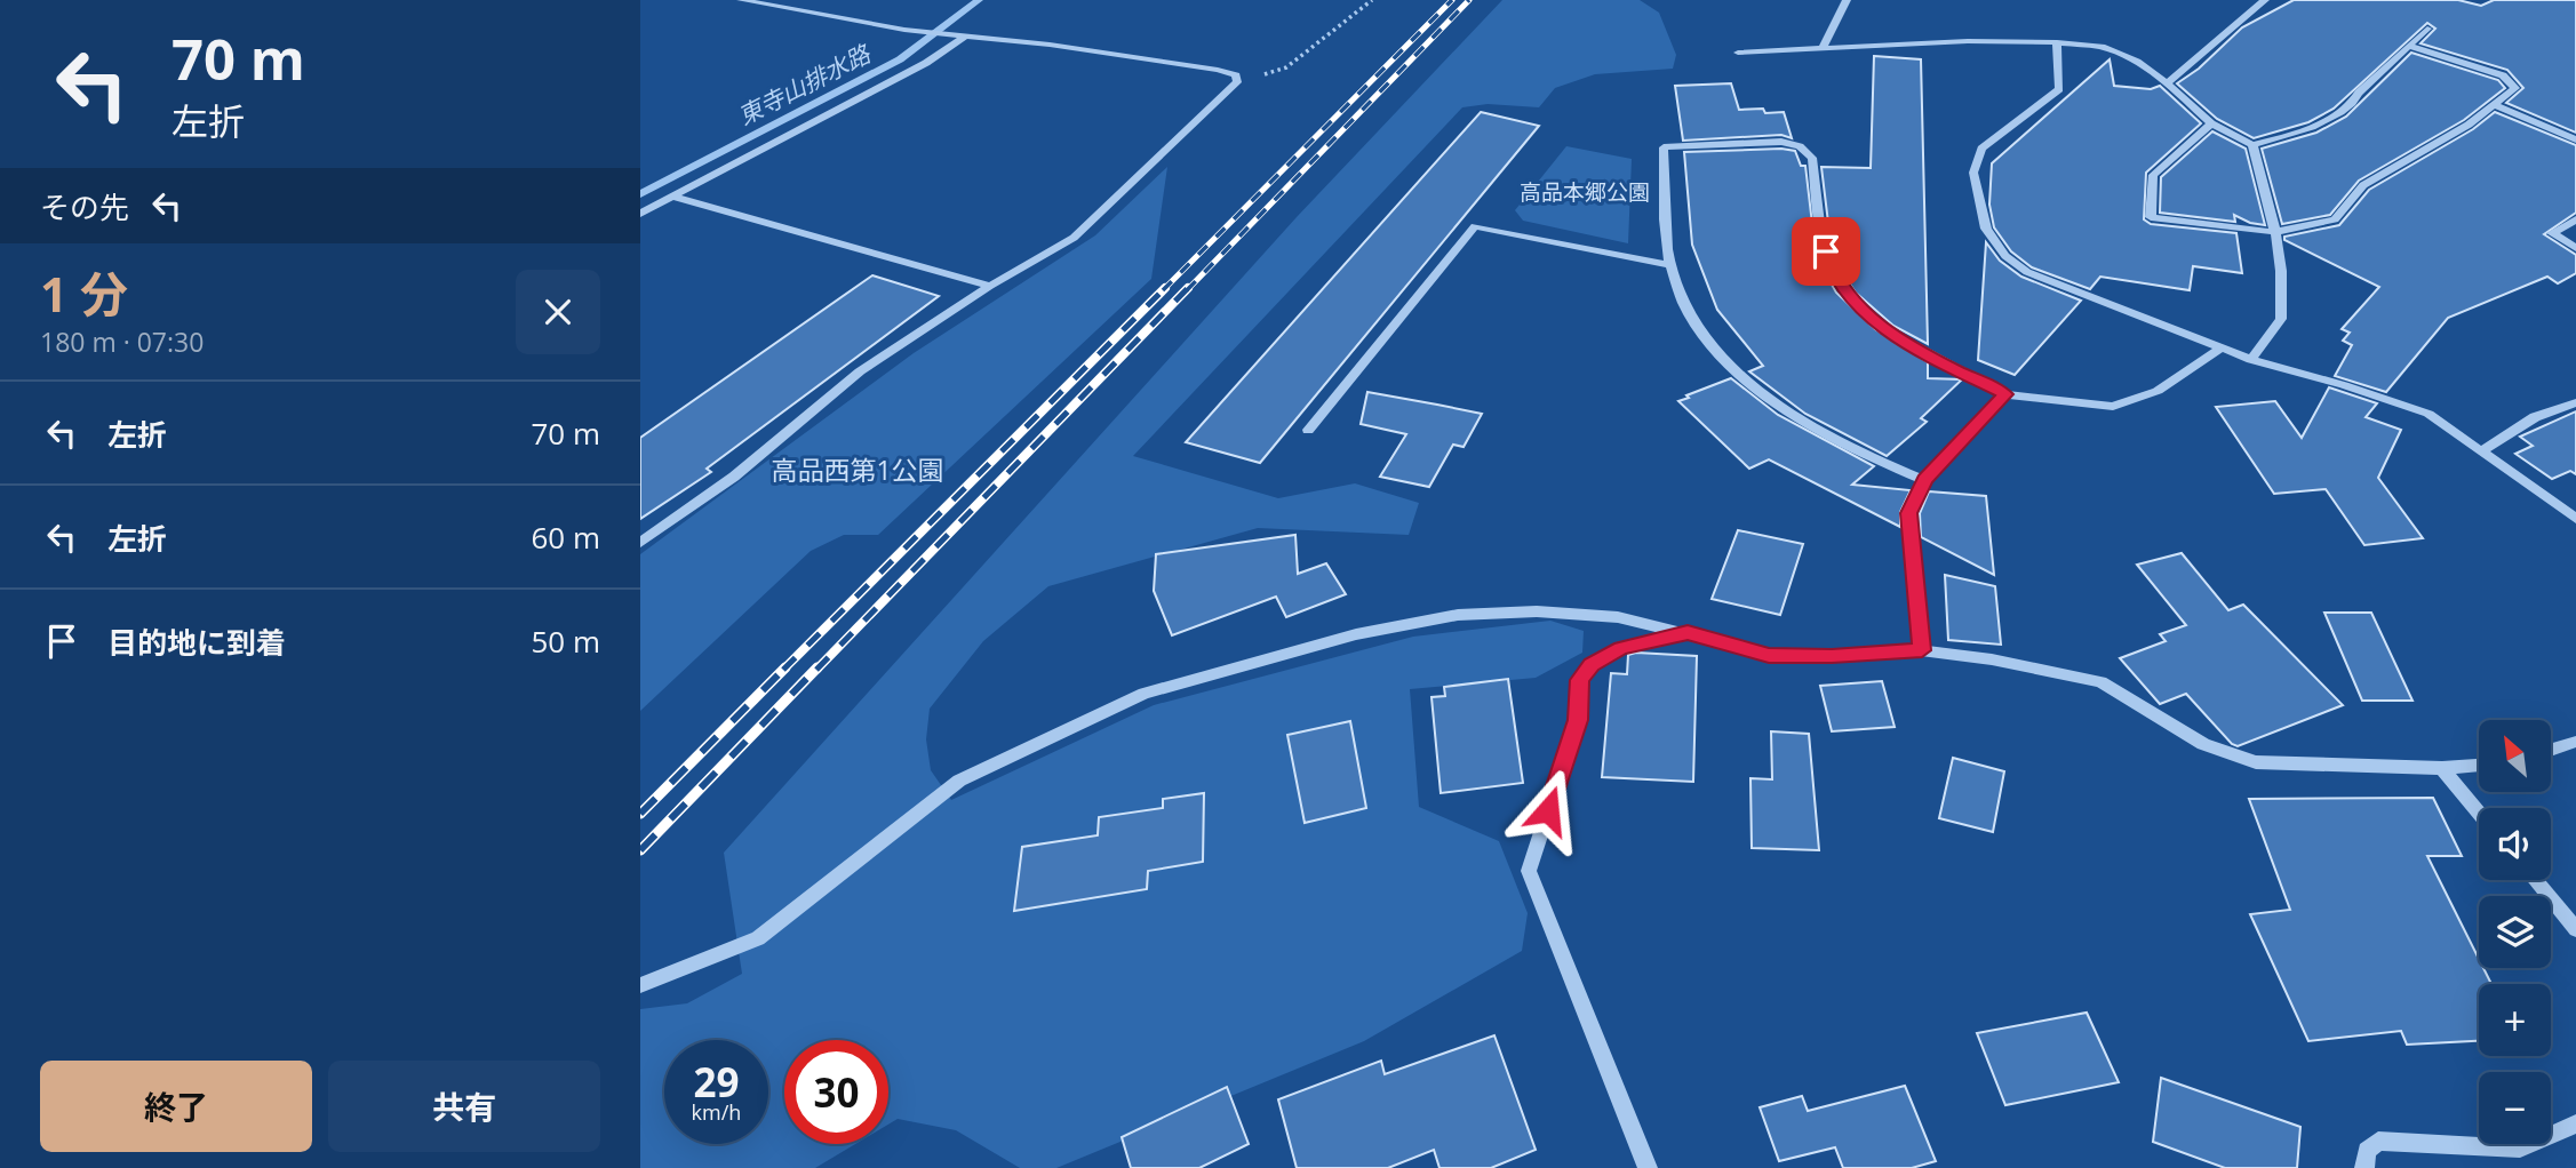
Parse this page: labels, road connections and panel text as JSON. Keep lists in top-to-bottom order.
{
  "water": ["東寺山排水路"],
  "parks": ["高品本郷公園", "高品西第1公園"],
  "north": "top left",
  "page": {
    "turn": ["70 m", "左折"],
    "then": "その先",
    "heading": ["1 分", "180 m · 07:30"],
    "list": [
      {
        "name": "左折",
        "value": "70 m"
      },
      {
        "name": "左折",
        "value": "60 m"
      },
      {
        "name": "目的地に到着",
        "value": "50 m"
      }
    ],
    "map_buttons": ["+", "−"],
    "speed": "29 km/h",
    "limit": "30",
    "buttons": ["終了", "共有"]
  }
}
